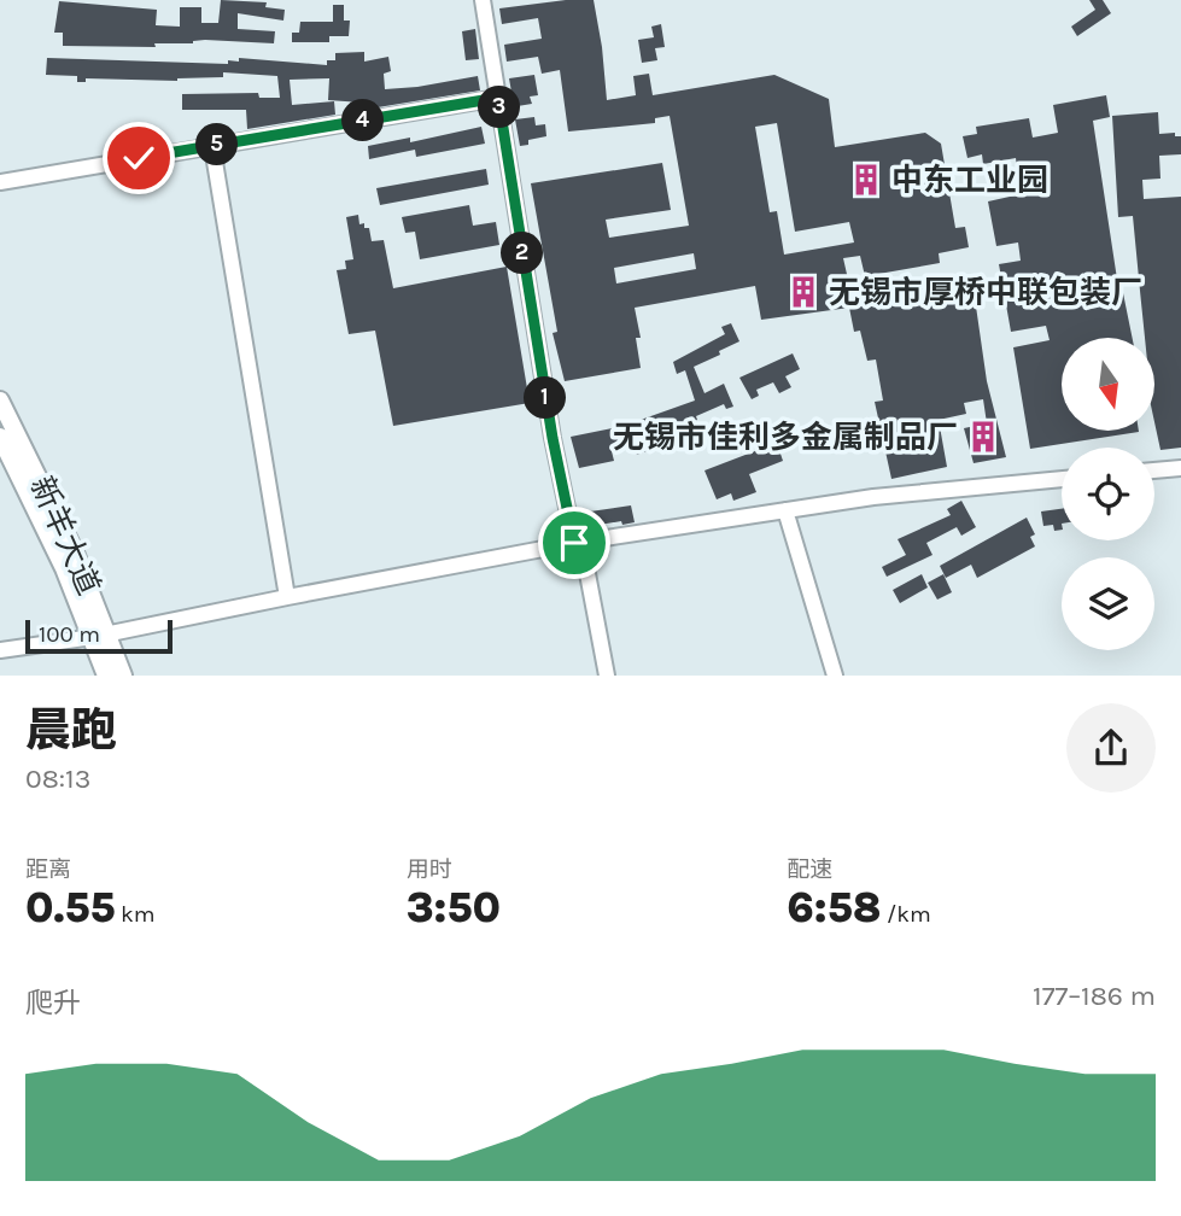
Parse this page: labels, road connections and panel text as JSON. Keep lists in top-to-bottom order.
{
  "streets": {
    "main road": ["新羊大道"]
  },
  "places": {
    "building": ["中东工业园", "无锡市厚桥中联包装厂", "无锡市佳利多金属制品厂"]
  },
  "scale_bar": "100 m",
  "north": "bottom",
  "page": {
    "pins": [
      "3",
      "4",
      "5",
      "2",
      "1"
    ],
    "scale": "100 m",
    "heading": ["晨跑", "08:13"],
    "stats": [
      ["距离", "0.55 km"],
      ["用时", "3:50"],
      ["配速", "6:58 /km"]
    ],
    "chart": ["爬升", "177–186 m"]
  }
}
